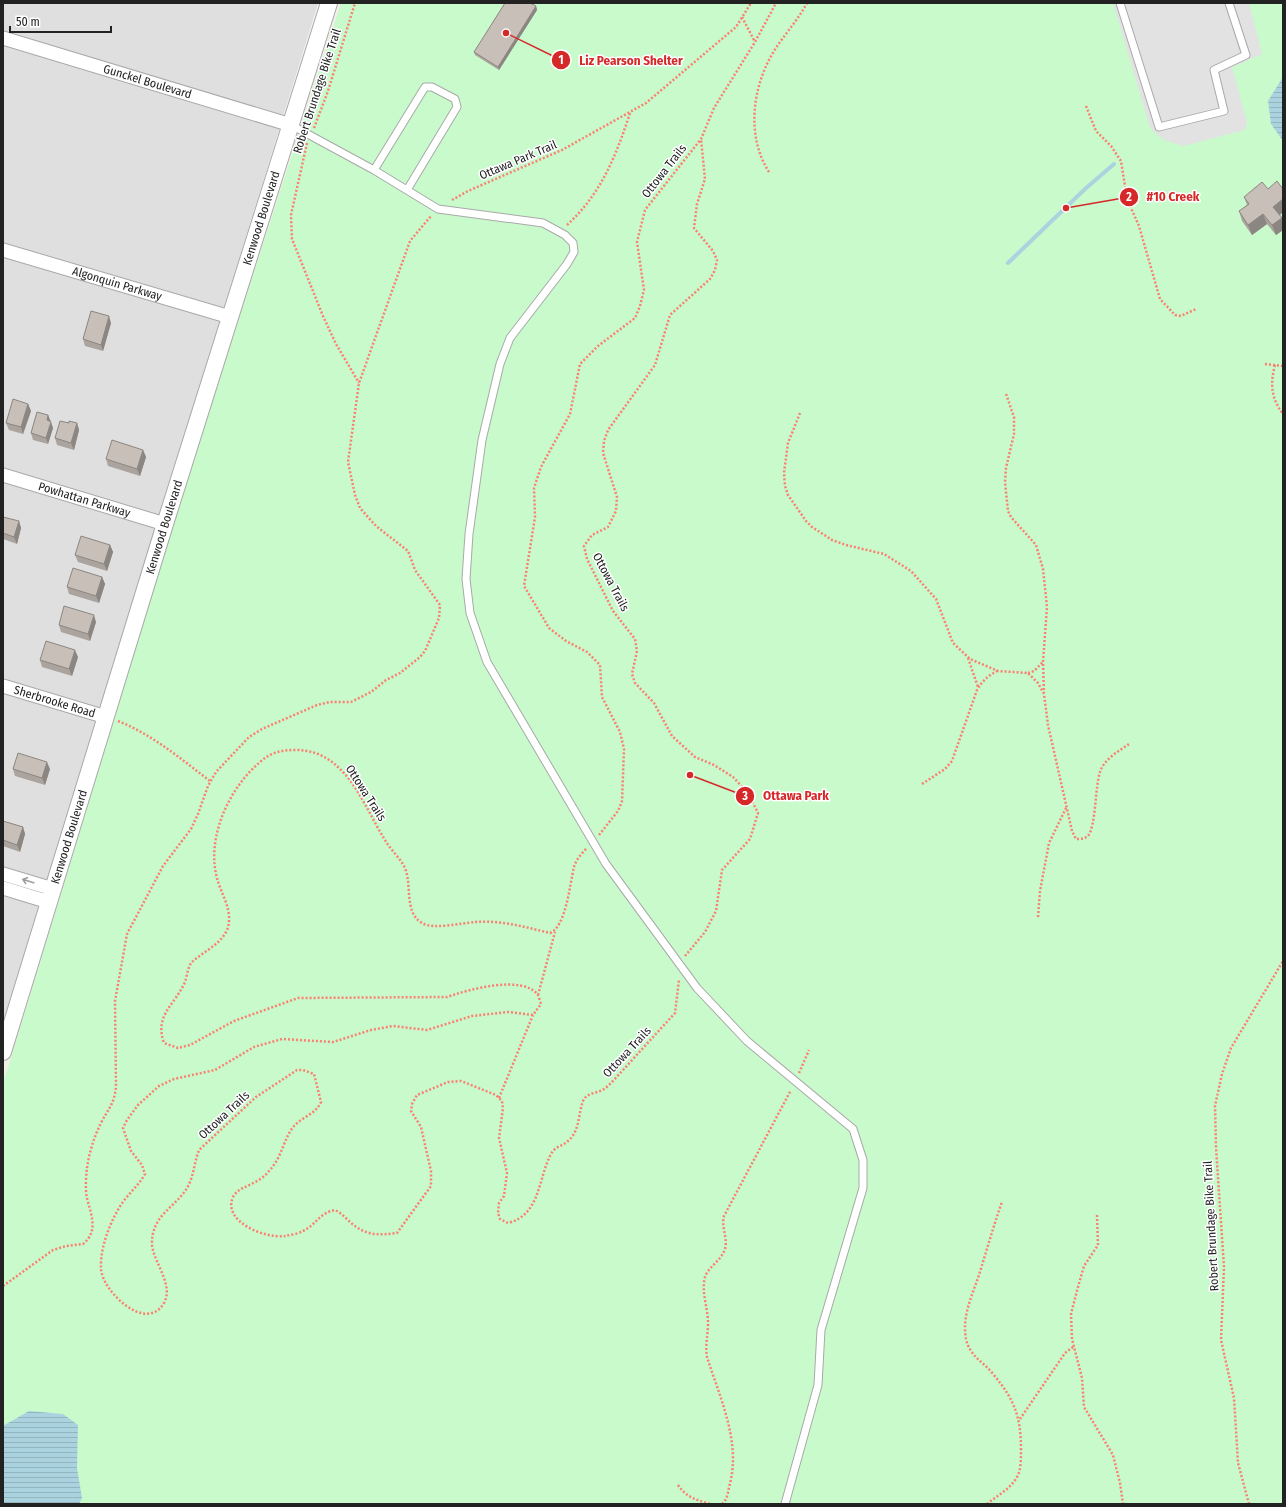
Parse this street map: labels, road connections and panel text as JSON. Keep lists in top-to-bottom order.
{
  "streets": {
    "street": [
      "Gunckel Boulevard",
      "Kenwood Boulevard",
      "Algonquin Parkway",
      "Powhattan Parkway",
      "Sherbrooke Road"
    ],
    "path": ["Robert Brundage Bike Trail", "Ottawa Park Trail", "Ottowa Trails"]
  },
  "crossings": [
    ["Gunckel Boulevard", "Kenwood Boulevard"],
    ["Robert Brundage Bike Trail", "Ottawa Park Trail"],
    ["Kenwood Boulevard", "Algonquin Parkway"],
    ["Kenwood Boulevard", "Powhattan Parkway"],
    ["Kenwood Boulevard", "Sherbrooke Road"]
  ],
  "places": ["Liz Pearson Shelter", "#10 Creek", "Ottawa Park"],
  "scale_bar": "50 m"
}
